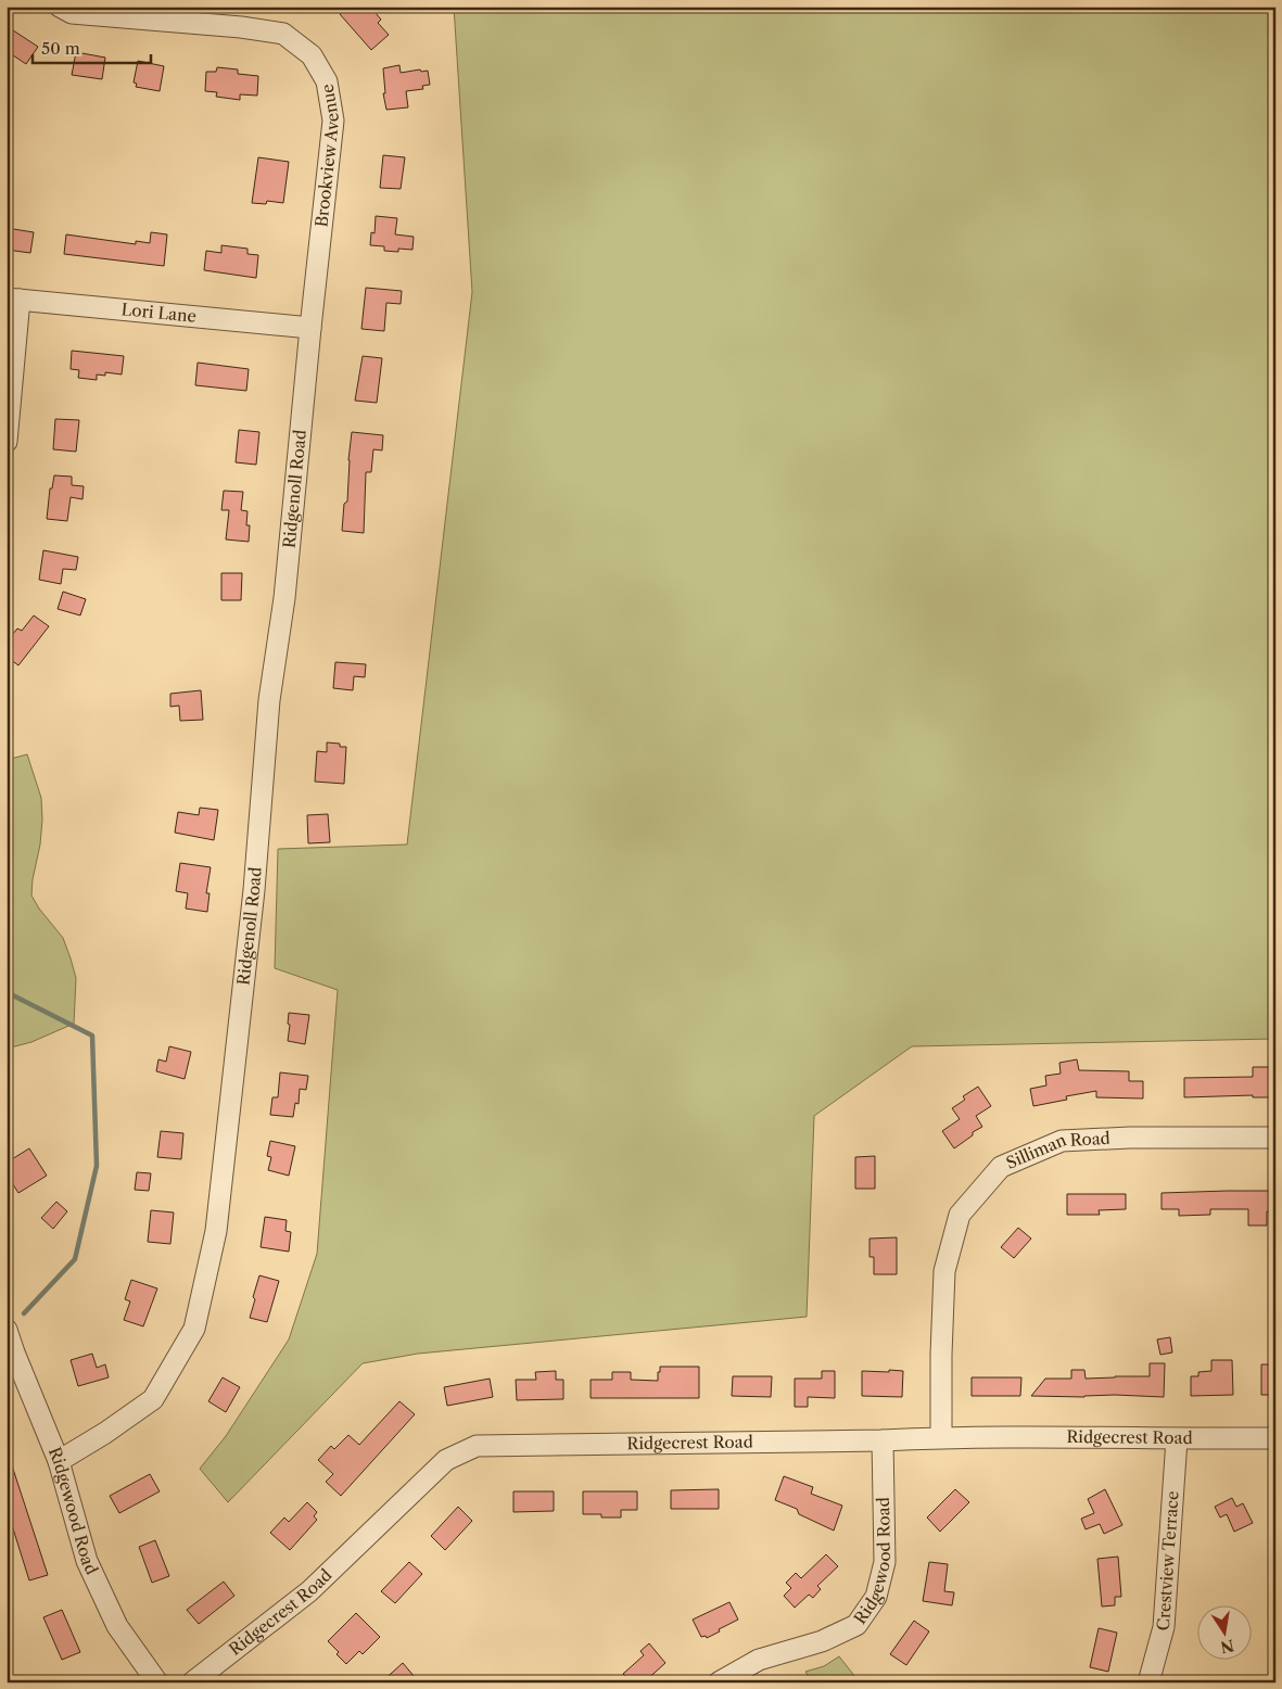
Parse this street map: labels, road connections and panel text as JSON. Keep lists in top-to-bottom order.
{
  "streets": {
    "street": [
      "Brookview Avenue",
      "Lori Lane",
      "Ridgenoll Road",
      "Silliman Road",
      "Ridgecrest Road",
      "Ridgewood Road",
      "Crestview Terrace"
    ]
  },
  "crossings": [
    ["Brookview Avenue", "Lori Lane"],
    ["Brookview Avenue", "Ridgenoll Road"],
    ["Lori Lane", "Ridgenoll Road"],
    ["Ridgenoll Road", "Ridgewood Road"],
    ["Silliman Road", "Ridgecrest Road"],
    ["Ridgecrest Road", "Ridgewood Road"],
    ["Ridgecrest Road", "Crestview Terrace"]
  ],
  "scale_bar": "50 m",
  "north": "bottom"
}
